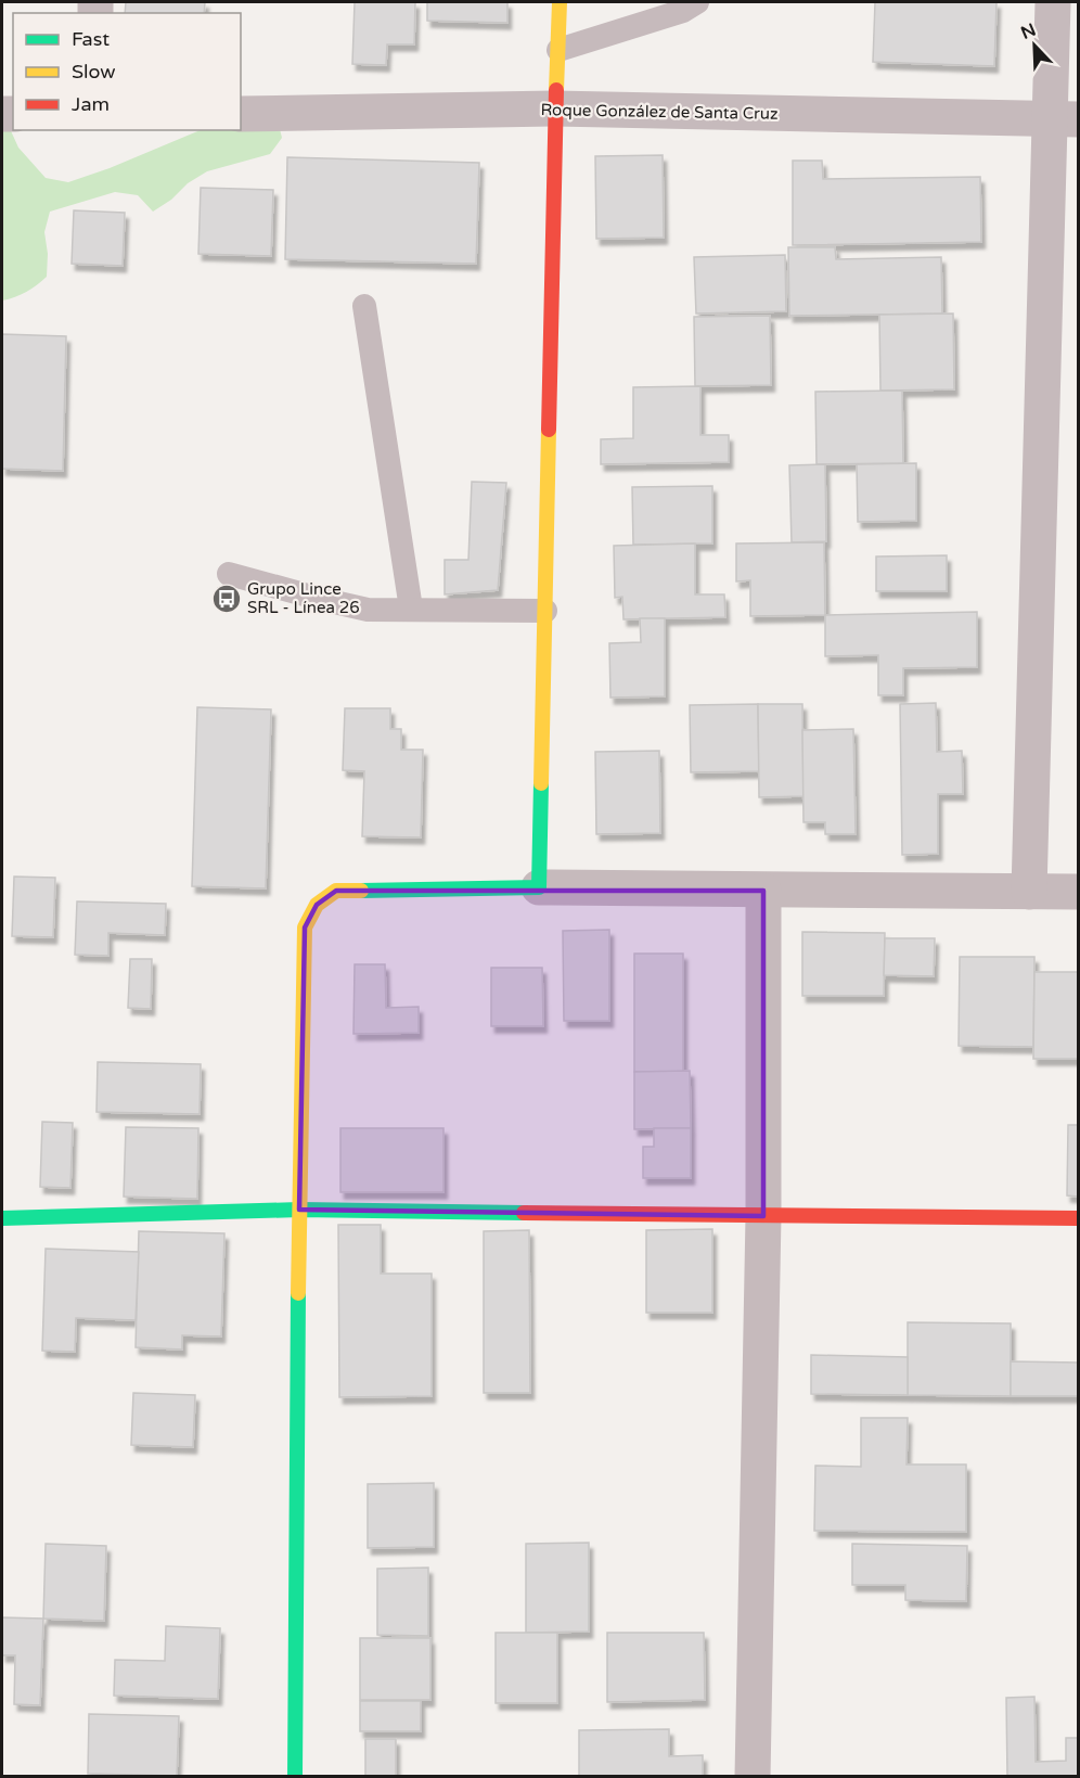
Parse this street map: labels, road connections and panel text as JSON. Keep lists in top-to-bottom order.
{
  "streets": {
    "street": ["Roque González de Santa Cruz"]
  },
  "places": {
    "bus stop": ["Grupo Lince SRL - Línea 26"]
  },
  "legend": ["Fast", "Slow", "Jam"],
  "north": "top left"
}
